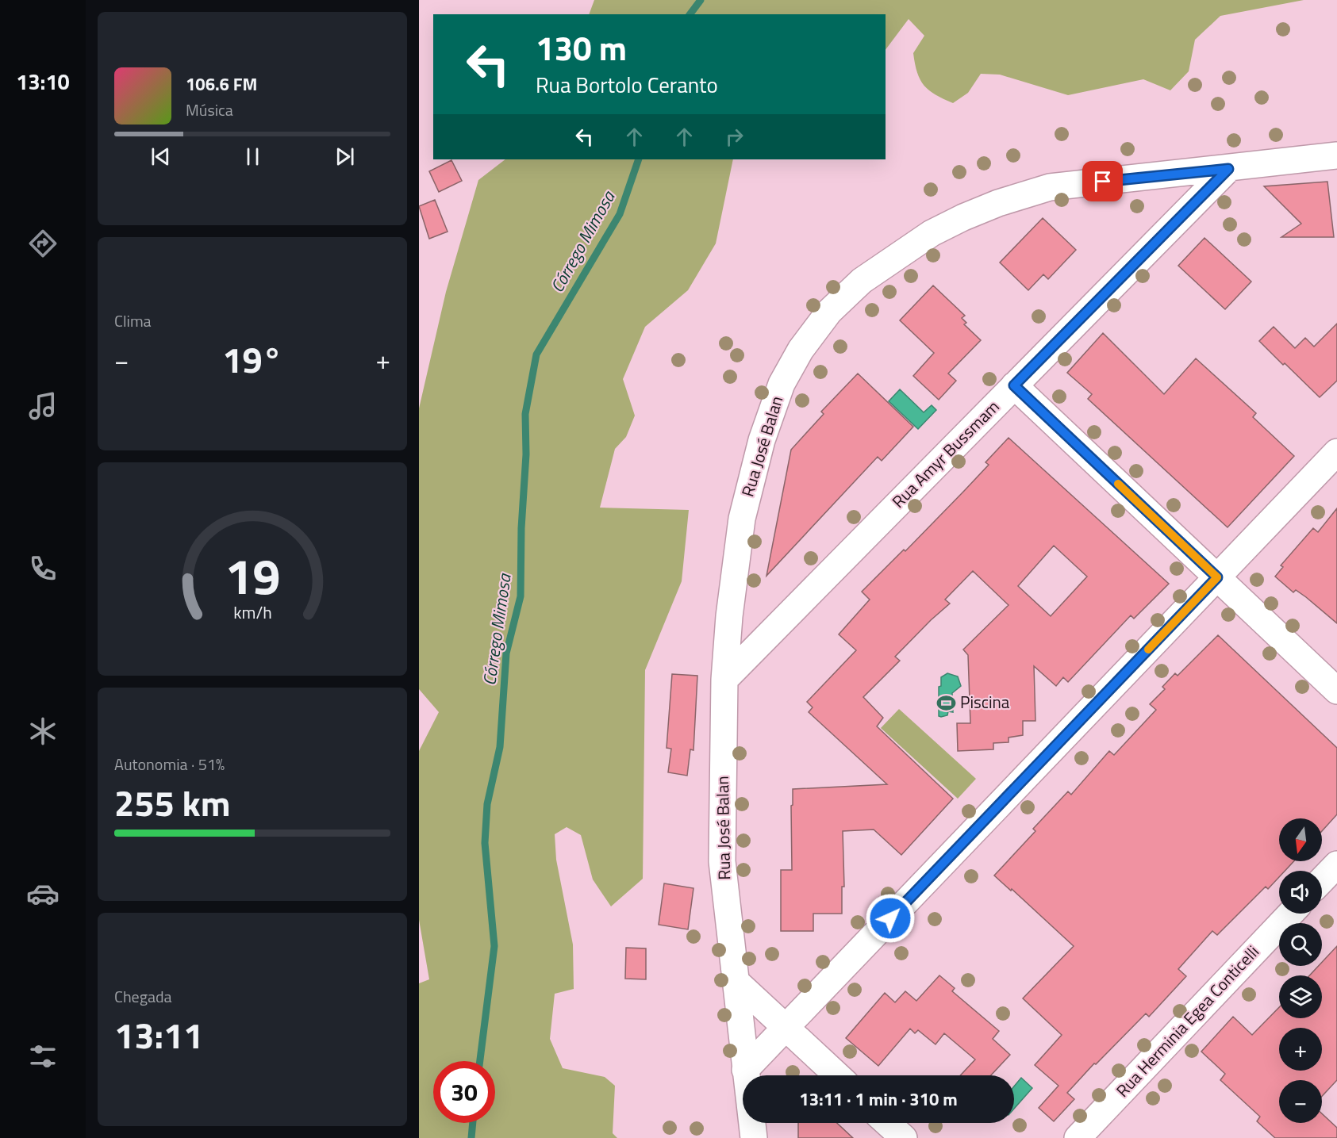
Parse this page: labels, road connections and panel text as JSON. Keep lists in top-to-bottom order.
{
  "streets": {
    "street": ["Rua José Balan", "Rua Amyr Bussmam", "Rua Herminia Egea Conticelli"]
  },
  "crossings": [
    ["Rua José Balan", "Rua Amyr Bussmam"]
  ],
  "water": ["Córrego Mimosa"],
  "places": {
    "sports": ["Piscina"]
  },
  "north": "bottom",
  "page": {
    "tabs": "13:10",
    "turn": ["130 m", "Rua Bortolo Ceranto"],
    "song": ["106.6 FM", "Música"],
    "tile": [
      "Clima",
      ["Autonomia · 51%", "255 km"],
      ["Chegada", "13:11"]
    ],
    "heat": ["−", "19°", "+"],
    "map_buttons": ["+", "−"],
    "limit": "30",
    "trip": "13:11 · 1 min · 310 m",
    "gauge": ["19", "km/h"]
  }
}
